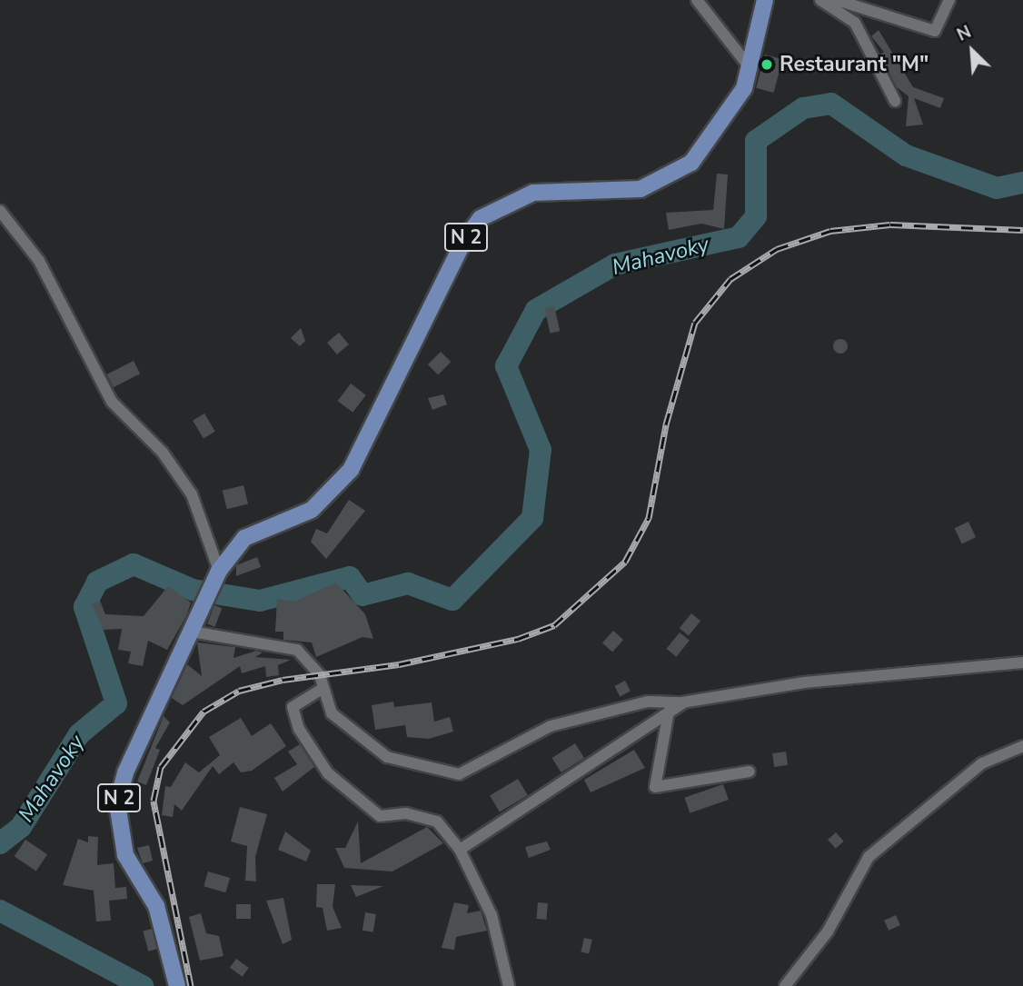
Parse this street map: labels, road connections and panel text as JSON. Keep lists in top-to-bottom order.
{
  "streets": {
    "main road": ["N 2"]
  },
  "water": ["Mahavoky"],
  "places": ["Restaurant \"M\""],
  "north": "top left"
}
